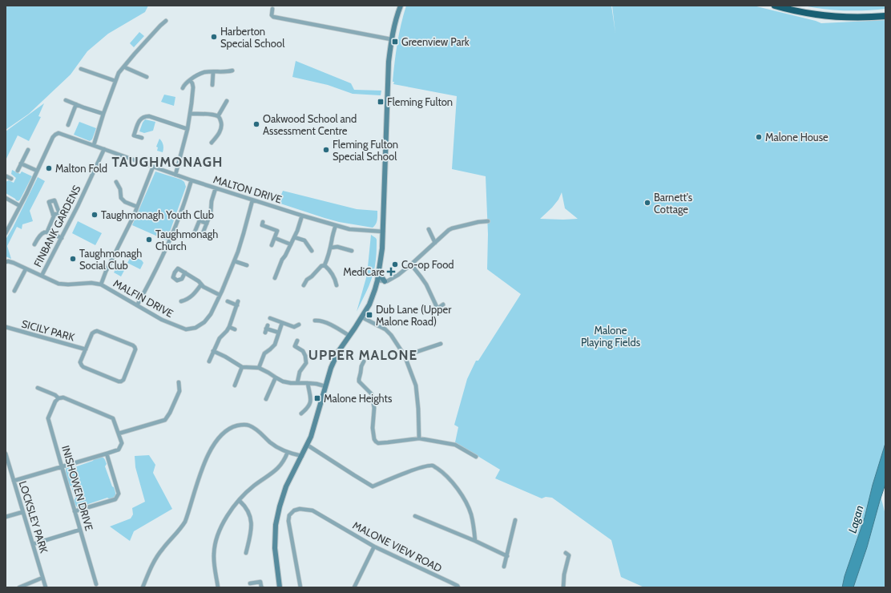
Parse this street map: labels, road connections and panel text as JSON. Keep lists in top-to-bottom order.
{
  "streets": {
    "street": [
      "MALTON DRIVE",
      "FINBANK GARDENS",
      "MALFIN DRIVE",
      "SICILY PARK",
      "INISHOWEN DRIVE",
      "LOCKSLEY PARK",
      "MALONE VIEW ROAD"
    ]
  },
  "crossings": [
    ["MALTON DRIVE", "FINBANK GARDENS"],
    ["MALTON DRIVE", "MALFIN DRIVE"],
    ["FINBANK GARDENS", "MALFIN DRIVE"]
  ],
  "districts": ["TAUGHMONAGH", "UPPER MALONE"],
  "water": ["Lagan"],
  "parks": ["Malone Playing Fields"],
  "places": {
    "other": [
      "Harberton Special School",
      "Oakwood School and Assessment Centre",
      "Malone House",
      "Fleming Fulton Special School",
      "Malton Fold",
      "Barnett's Cottage",
      "Taughmonagh Youth Club",
      "Taughmonagh Church",
      "Taughmonagh Social Club",
      "Co-op Food"
    ],
    "transit": [
      "Greenview Park",
      "Fleming Fulton",
      "Dub Lane (Upper Malone Road)",
      "Malone Heights"
    ],
    "health": ["MediCare"]
  }
}
